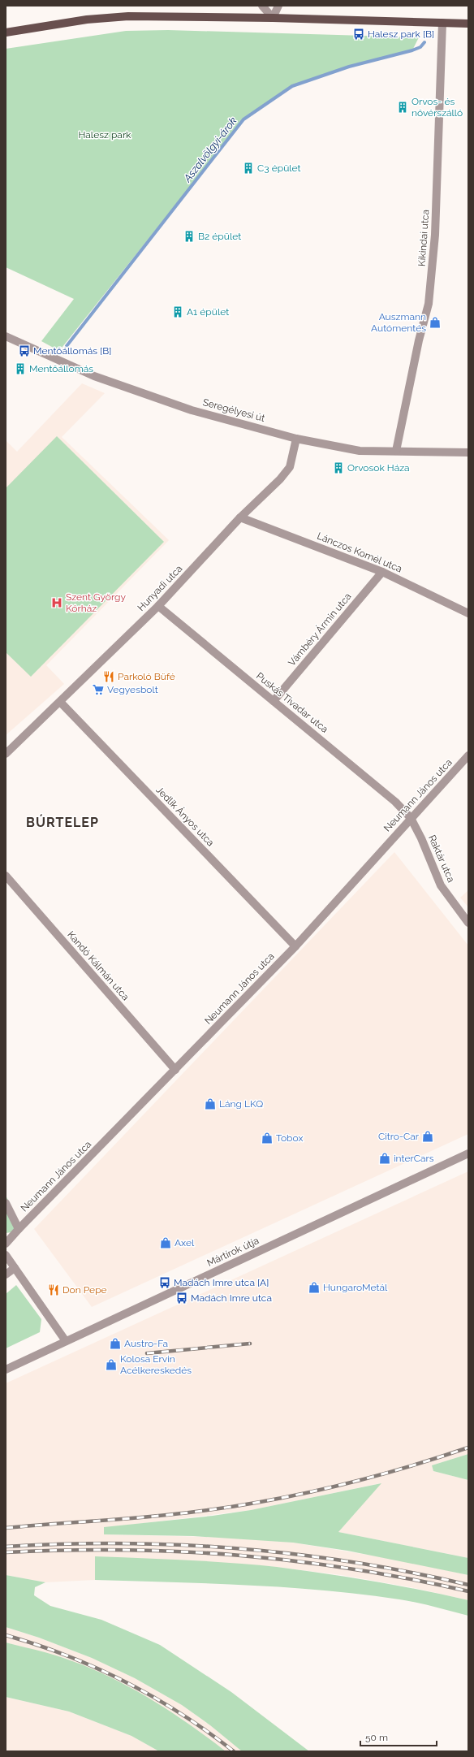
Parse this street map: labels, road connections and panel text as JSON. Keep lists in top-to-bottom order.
{
  "streets": {
    "street": [
      "Kikindai utca",
      "Seregélyesi út",
      "Lánczos Kornél utca",
      "Hunyadi utca",
      "Vámbéry Ármin utca",
      "Puskás Tivadar utca",
      "Neumann János utca",
      "Jedlik Ányos utca",
      "Raktár utca",
      "Kandó Kálmán utca",
      "Mártírok útja"
    ]
  },
  "crossings": [
    ["Kikindai utca", "Seregélyesi út"],
    ["Seregélyesi út", "Hunyadi utca"],
    ["Lánczos Kornél utca", "Hunyadi utca"],
    ["Lánczos Kornél utca", "Vámbéry Ármin utca"],
    ["Hunyadi utca", "Puskás Tivadar utca"],
    ["Hunyadi utca", "Jedlik Ányos utca"],
    ["Vámbéry Ármin utca", "Puskás Tivadar utca"],
    ["Puskás Tivadar utca", "Neumann János utca"],
    ["Puskás Tivadar utca", "Raktár utca"],
    ["Neumann János utca", "Jedlik Ányos utca"],
    ["Neumann János utca", "Raktár utca"],
    ["Neumann János utca", "Kandó Kálmán utca"]
  ],
  "districts": ["BÚRTELEP"],
  "water": ["Aszalvölgyi-árok"],
  "parks": ["Halesz park"],
  "places": {
    "bus stop": [
      "Halesz park [B]",
      "Mentőállomás [B]",
      "Madách Imre utca [A]",
      "Madách Imre utca"
    ],
    "building": [
      "Orvos- és nővérszálló",
      "C3 épület",
      "B2 épület",
      "A1 épület",
      "Mentőállomás",
      "Orvosok Háza"
    ],
    "shop": [
      "Auszmann Autómentés",
      "Láng LKQ",
      "Citro-Car",
      "Tobox",
      "interCars",
      "Axel",
      "HungaroMetál",
      "Austro-Fa",
      "Kolosa Ervin Acélkereskedés"
    ],
    "hospital": ["Szent György Kórház"],
    "restaurant": ["Parkoló Büfé", "Don Pepe"],
    "supermarket": ["Vegyesbolt"]
  },
  "scale_bar": "50 m"
}
